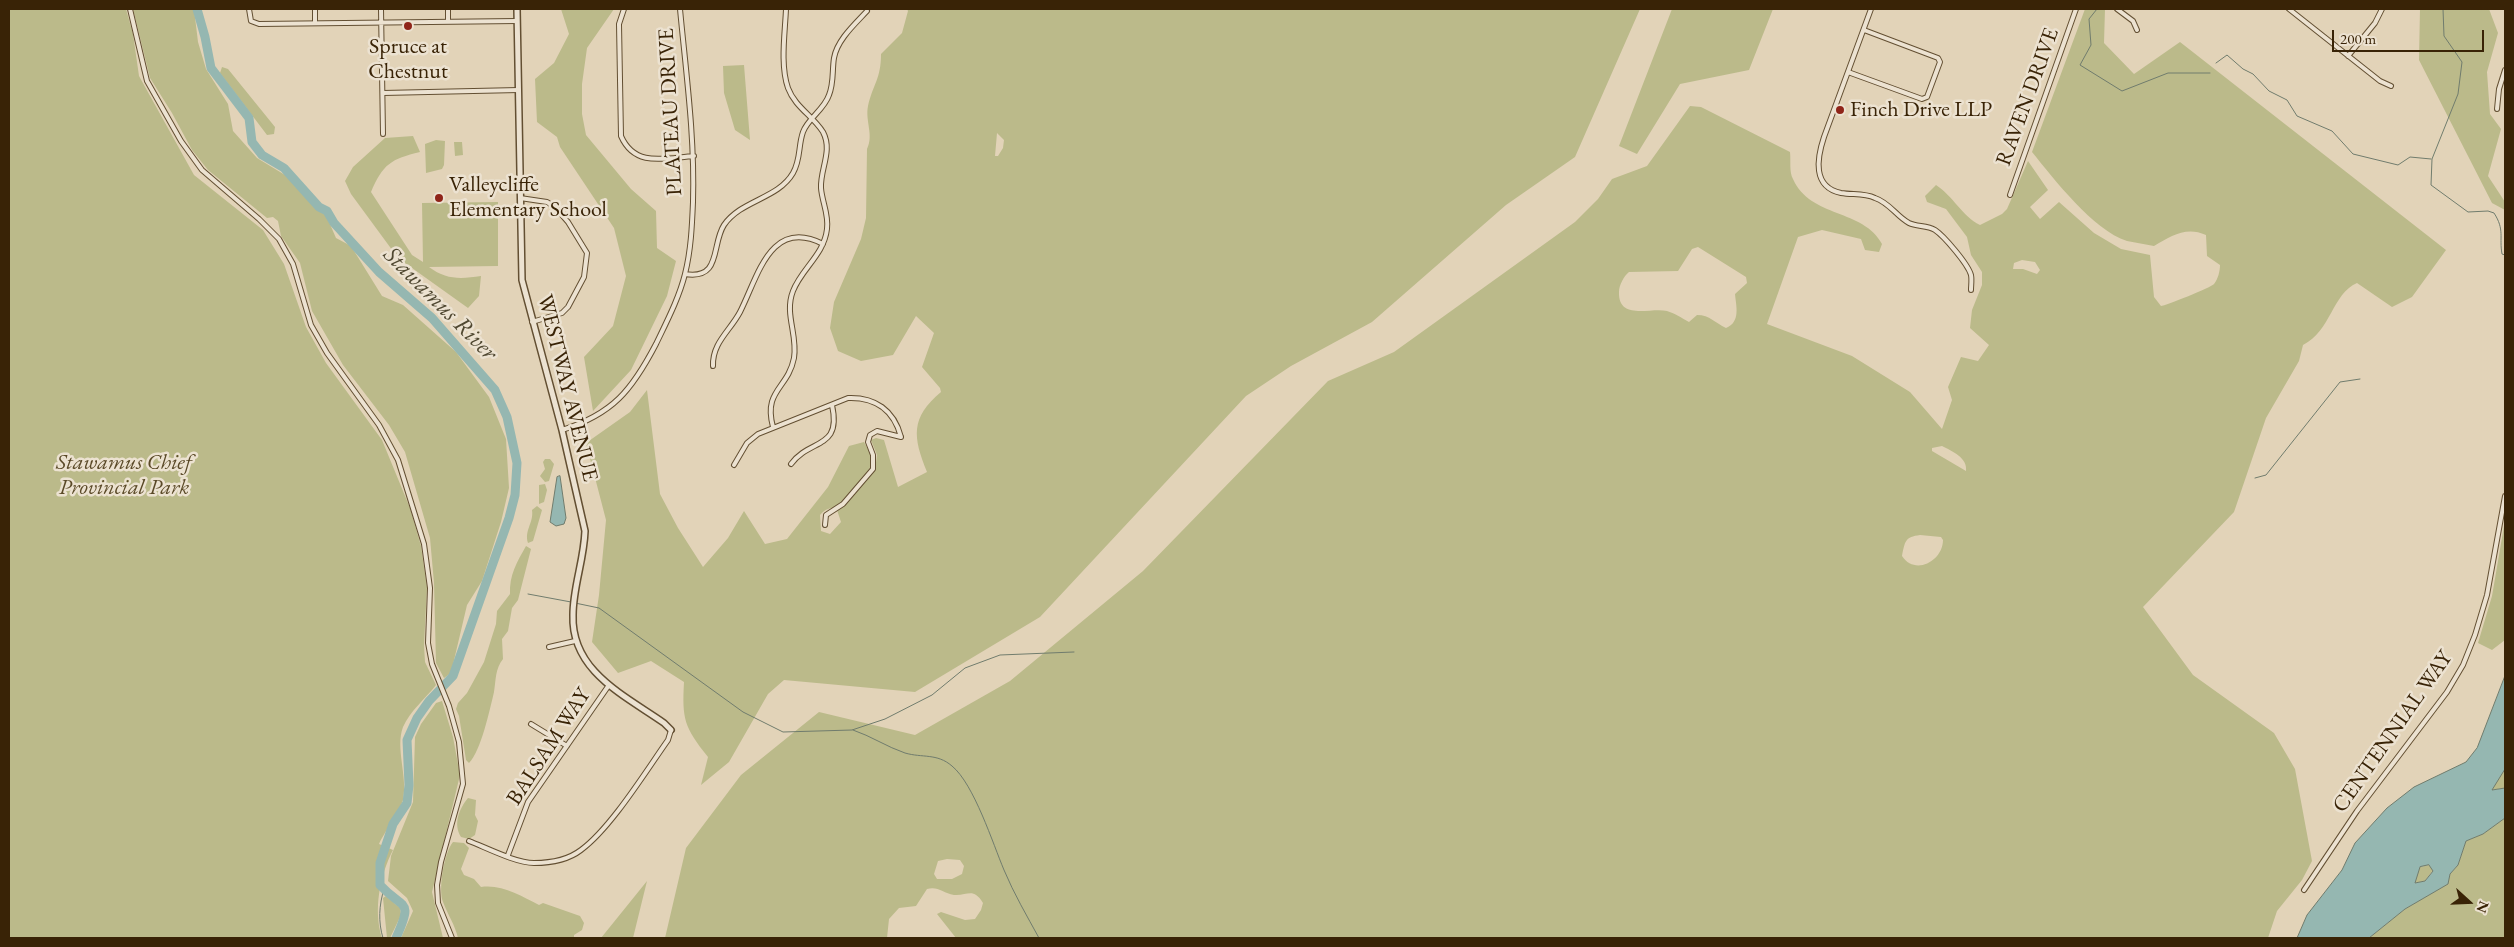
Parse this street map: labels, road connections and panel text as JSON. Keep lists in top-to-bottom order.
{
  "streets": {
    "street": [
      "RAVEN DRIVE",
      "PLATEAU DRIVE",
      "WESTWAY AVENUE",
      "CENTENNIAL WAY",
      "BALSAM WAY"
    ]
  },
  "crossings": [
    ["PLATEAU DRIVE", "WESTWAY AVENUE"],
    ["WESTWAY AVENUE", "BALSAM WAY"]
  ],
  "water": ["Stawamus River"],
  "parks": ["Stawamus Chief Provincial Park"],
  "places": ["Spruce at Chestnut", "Finch Drive LLP", "Valleycliffe Elementary School"],
  "scale_bar": "200 m",
  "north": "right"
}
